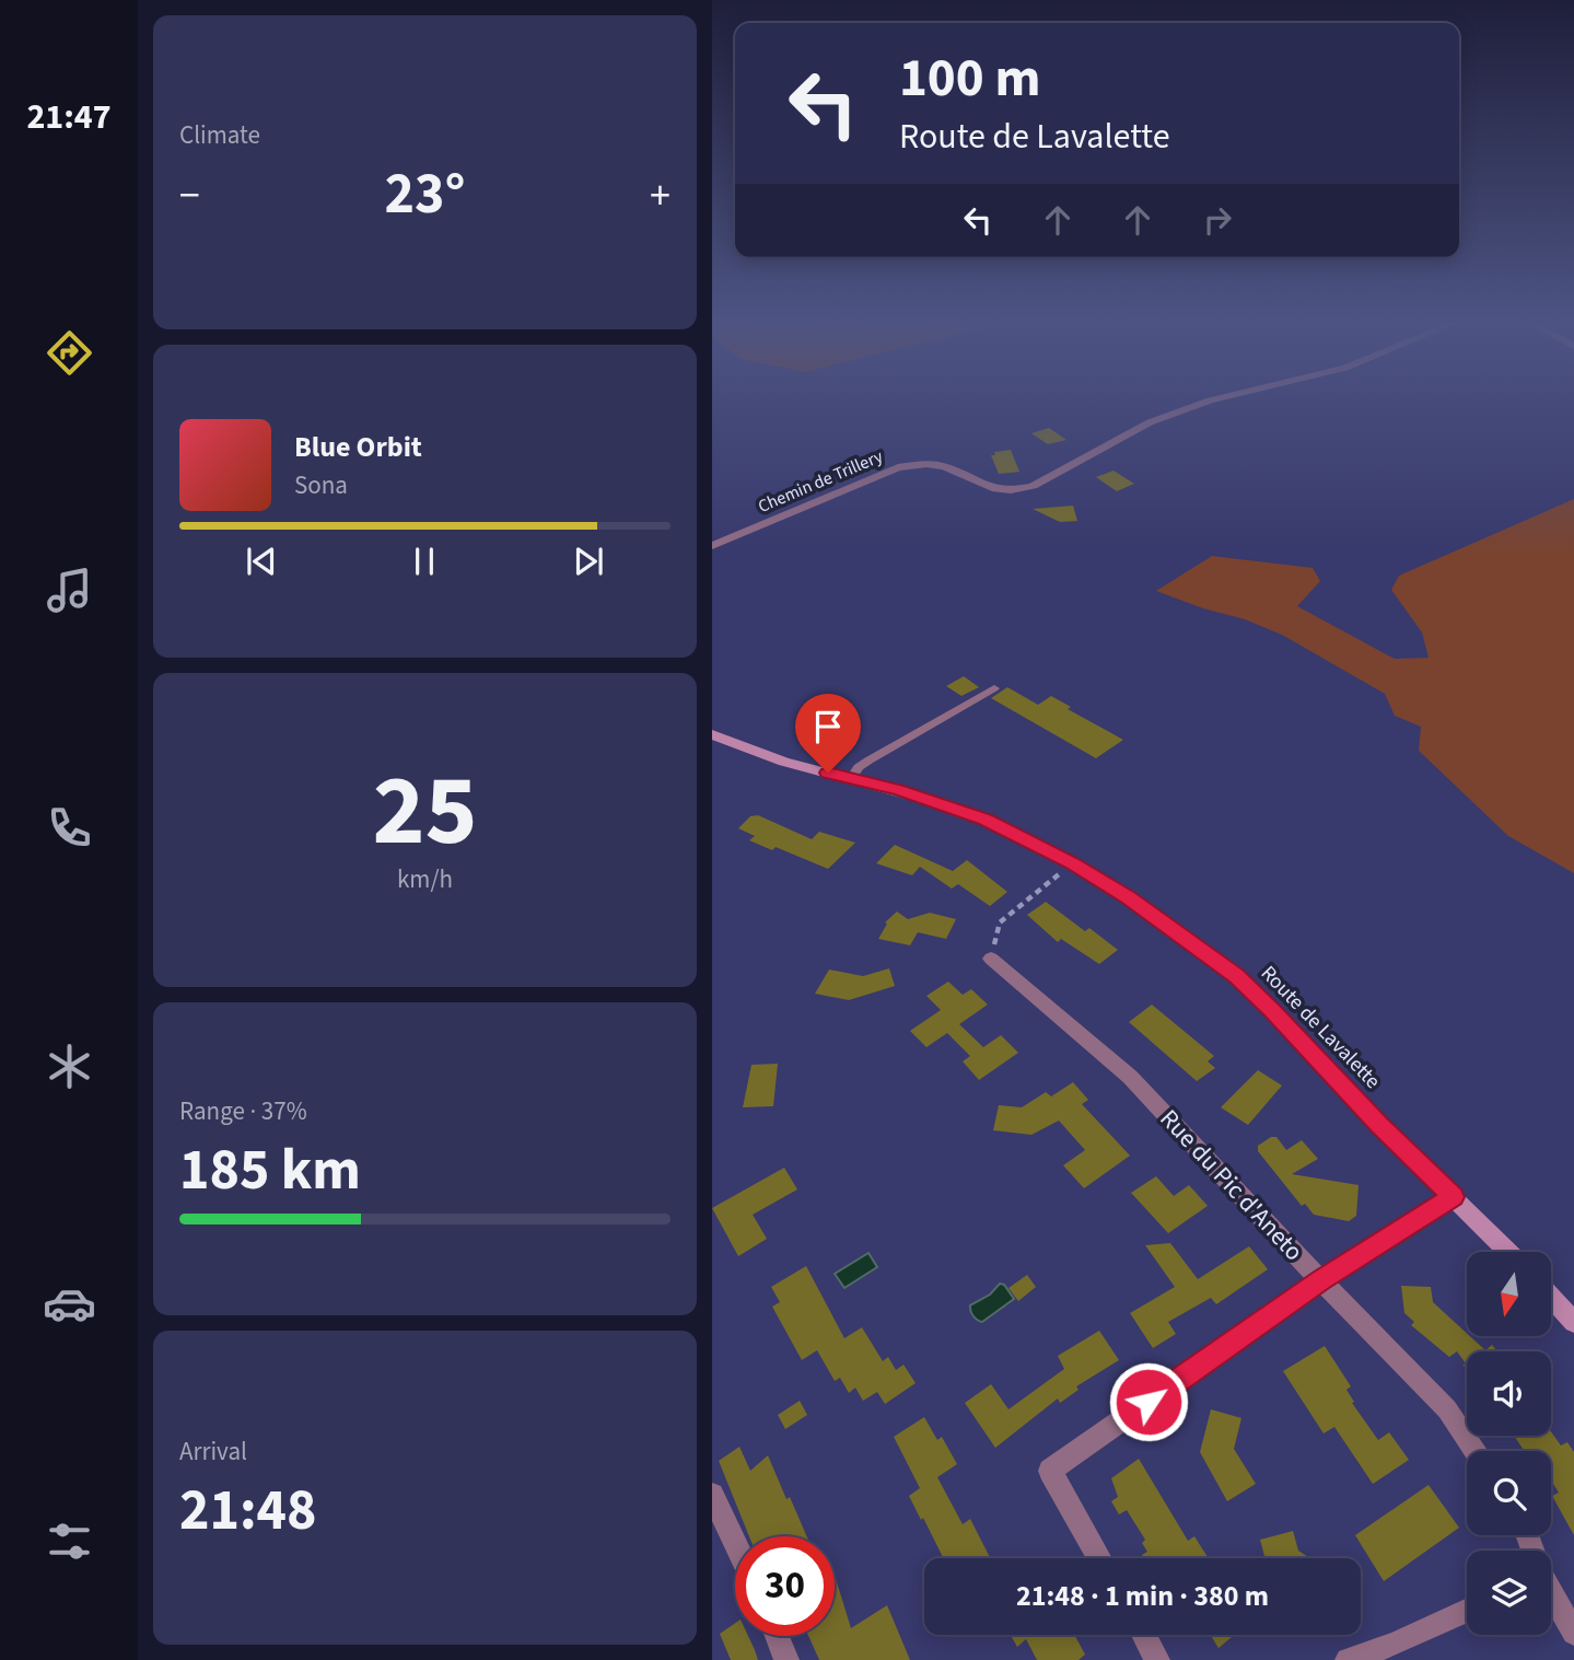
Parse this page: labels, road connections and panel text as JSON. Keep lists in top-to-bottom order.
{
  "streets": {
    "street": ["Chemin de Trillery", "Route de Lavalette", "Rue du Pic d'Aneto"]
  },
  "north": "bottom",
  "page": {
    "tabs": "21:47",
    "tile": [
      "Climate",
      ["25", "km/h"],
      ["Range · 37%", "185 km"],
      ["Arrival", "21:48"]
    ],
    "turn": ["100 m", "Route de Lavalette"],
    "heat": ["−", "23°", "+"],
    "song": ["Blue Orbit", "Sona"],
    "limit": "30",
    "trip": "21:48 · 1 min · 380 m"
  }
}
